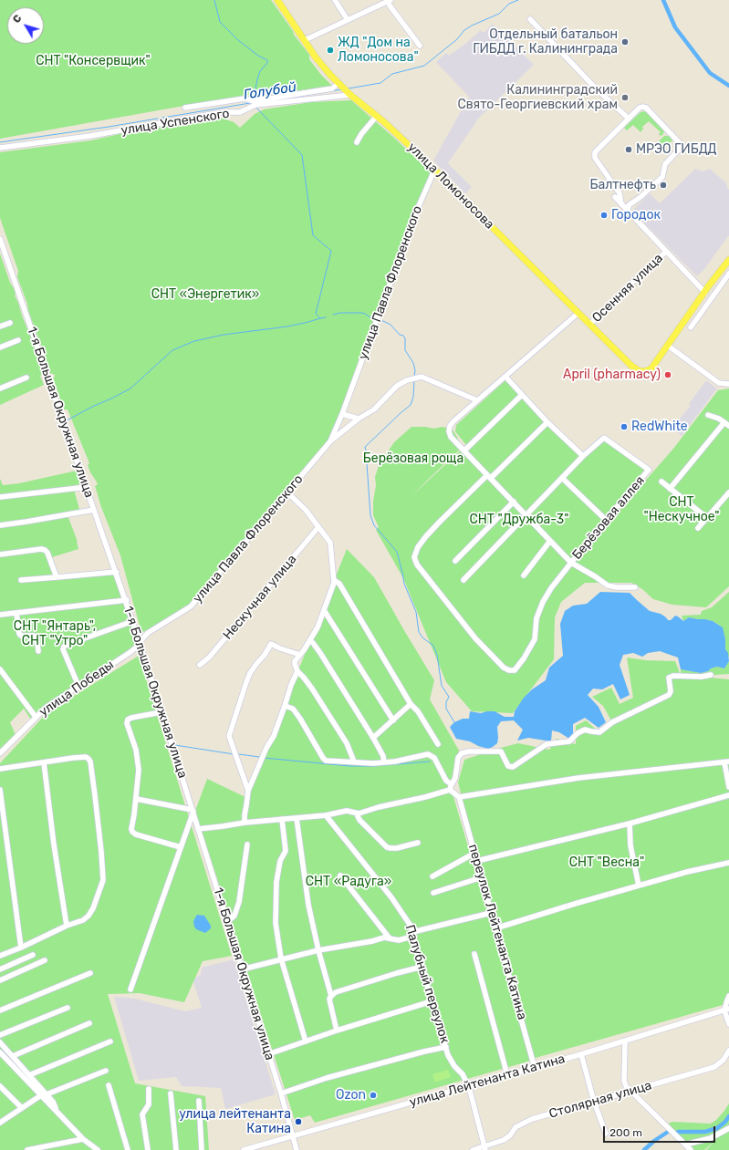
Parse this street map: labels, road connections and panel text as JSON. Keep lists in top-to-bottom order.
{
  "streets": {
    "main road": ["улица Ломоносова"],
    "street": [
      "улица Успенского",
      "улица Павла Флоренского",
      "Осенняя улица",
      "1-я Большая Окружная улица",
      "Берёзовая аллея",
      "Нескучная улица",
      "улица Победы",
      "переулок Лейтенанта Катина",
      "Палубный переулок",
      "улица Лейтенанта Катина",
      "Столярная улица"
    ]
  },
  "crossings": [
    ["улица Успенского", "улица Ломоносова"],
    ["улица Ломоносова", "улица Павла Флоренского"],
    ["улица Ломоносова", "Осенняя улица"],
    ["улица Павла Флоренского", "1-я Большая Окружная улица"],
    ["улица Павла Флоренского", "Берёзовая аллея"],
    ["улица Павла Флоренского", "улица Победы"],
    ["1-я Большая Окружная улица", "улица Победы"],
    ["1-я Большая Окружная улица", "улица Лейтенанта Катина"],
    ["переулок Лейтенанта Катина", "улица Лейтенанта Катина"],
    ["Палубный переулок", "улица Лейтенанта Катина"],
    ["Палубный переулок", "Столярная улица"]
  ],
  "water": ["Голубой"],
  "parks": [
    "СНТ \"Консервщик\"",
    "СНТ «Энергетик»",
    "Берёзовая роща",
    "СНТ \"Нескучное\"",
    "СНТ \"Дружба-3\"",
    "СНТ \"Янтарь\", СНТ \"Утро\"",
    "СНТ \"Весна\"",
    "СНТ «Радуга»"
  ],
  "places": [
    "Отдельный батальон ГИБДД г. Калининграда",
    "ЖД \"Дом на Ломоносова\"",
    "Калининградский Свято-Георгиевский храм",
    "МРЭО ГИБДД",
    "Балтнефть",
    "Городок",
    "April (pharmacy)",
    "RedWhite",
    "Ozon",
    "улица лейтенанта Катина"
  ],
  "scale_bar": "200 m",
  "north": "top left"
}
